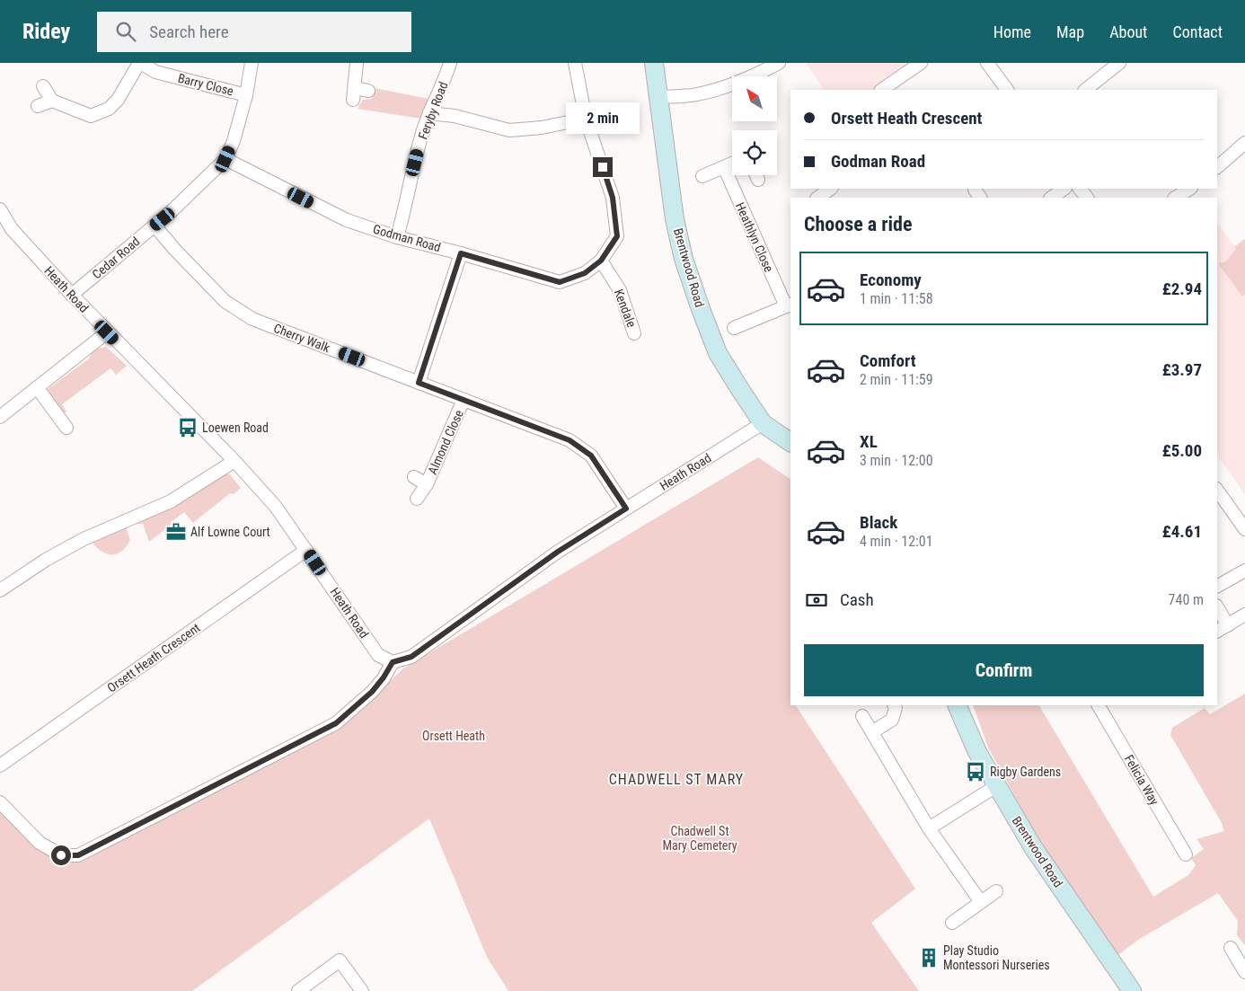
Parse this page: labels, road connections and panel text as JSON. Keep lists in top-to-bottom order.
{
  "streets": {
    "street": [
      "Barry Close",
      "Feryby Road",
      "Heathlyn Close",
      "Godman Road",
      "Cedar Road",
      "Brentwood Road",
      "Heath Road",
      "Kendale",
      "Cherry Walk",
      "Almond Close",
      "Orsett Heath Crescent",
      "Felicia Way"
    ]
  },
  "crossings": [
    ["Barry Close", "Cedar Road"],
    ["Feryby Road", "Godman Road"],
    ["Godman Road", "Cedar Road"],
    ["Godman Road", "Kendale"],
    ["Cedar Road", "Heath Road"],
    ["Cedar Road", "Cherry Walk"],
    ["Brentwood Road", "Heath Road"],
    ["Heath Road", "Cherry Walk"],
    ["Heath Road", "Orsett Heath Crescent"],
    ["Cherry Walk", "Almond Close"]
  ],
  "districts": ["CHADWELL ST MARY"],
  "parks": ["Orsett Heath", "Chadwell St Mary Cemetery"],
  "places": {
    "bus stop": ["Loewen Road", "Rigby Gardens"],
    "office": ["Alf Lowne Court"],
    "building": ["Play Studio Montessori Nurseries"]
  },
  "north": "top left",
  "page": {
    "header": "Ridey",
    "search": "Search here",
    "nav": [
      "Home",
      "Map",
      "About",
      "Contact"
    ],
    "banner": ["Orsett Heath Crescent", "Godman Road"],
    "bubble": "2 min",
    "heading": "Choose a ride",
    "list": [
      {
        "name": "Economy",
        "note": "1 min · 11:58",
        "value": "£2.94"
      },
      {
        "name": "Comfort",
        "note": "2 min · 11:59",
        "value": "£3.97"
      },
      {
        "name": "XL",
        "note": "3 min · 12:00",
        "value": "£5.00"
      },
      {
        "name": "Black",
        "note": "4 min · 12:01",
        "value": "£4.61"
      }
    ],
    "pay": ["Cash", "740 m"],
    "buttons": "Confirm"
  }
}
